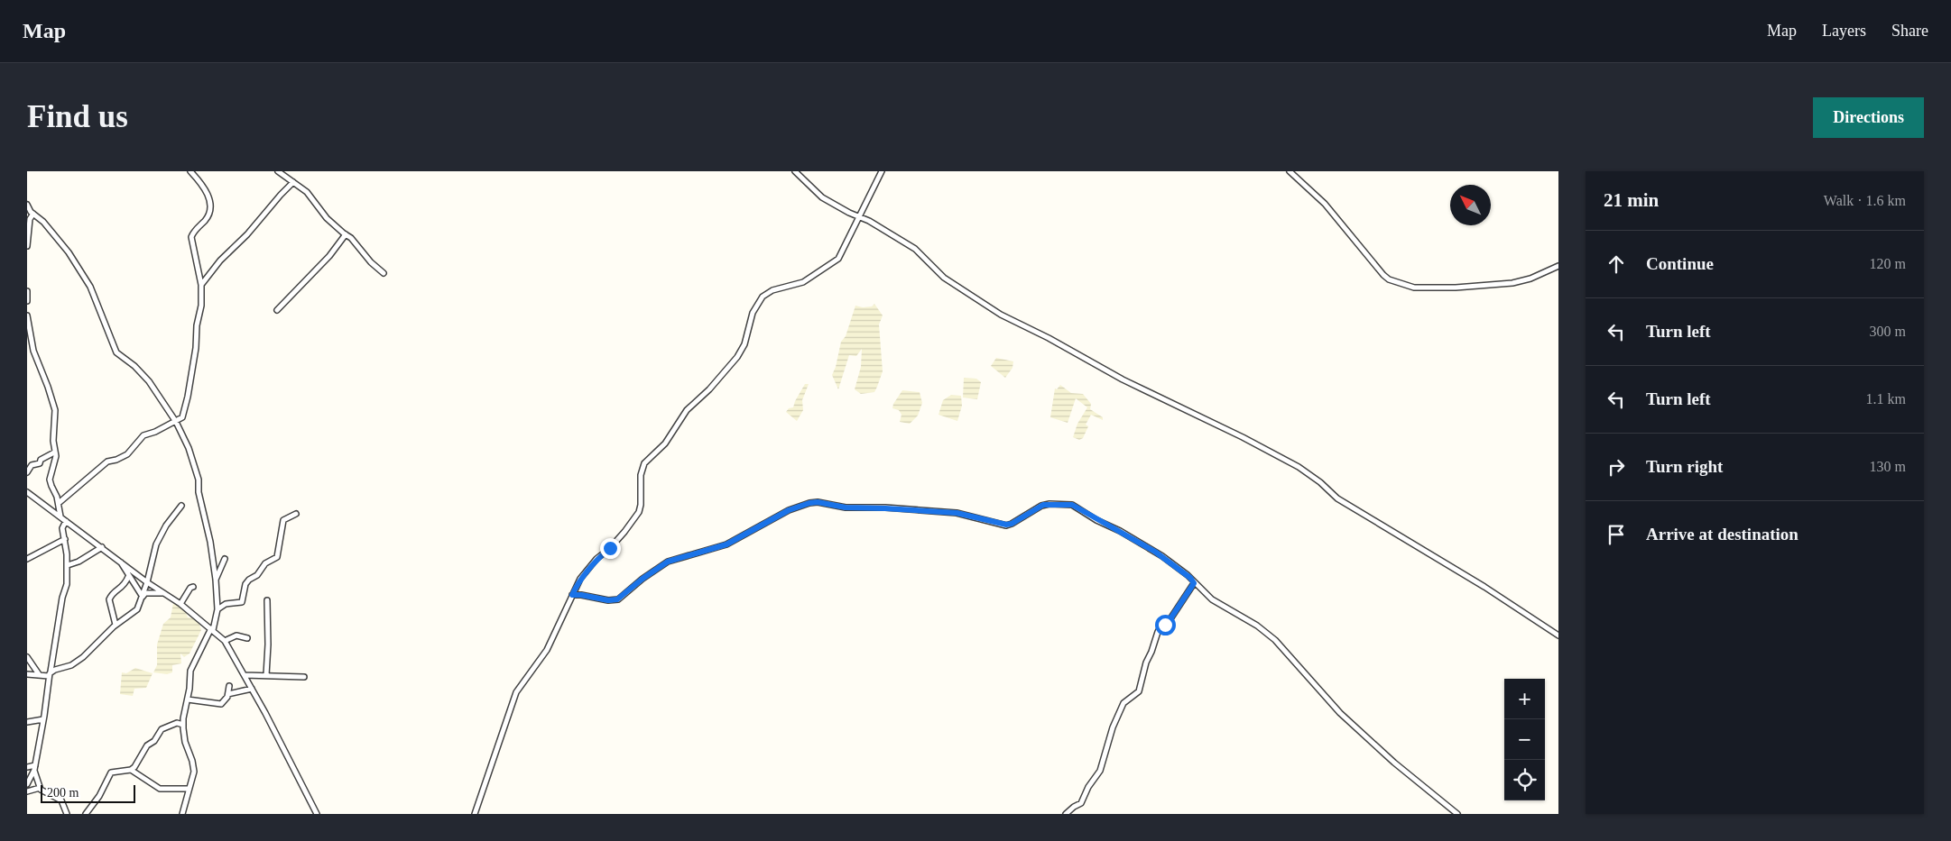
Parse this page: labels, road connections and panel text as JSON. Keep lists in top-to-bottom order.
{
  "scale_bar": "200 m",
  "north": "top left",
  "page": {
    "header": "Map",
    "nav": ["Map", "Layers", "Share"],
    "buttons": "Directions",
    "title": "Find us",
    "heading": ["21 min", "Walk · 1.6 km"],
    "list": [
      ["Continue", "120 m"],
      ["Turn left", "300 m"],
      ["Turn left", "1.1 km"],
      ["Turn right", "130 m"],
      "Arrive at destination"
    ],
    "map_buttons": ["+", "−"],
    "scale": "200 m"
  }
}
